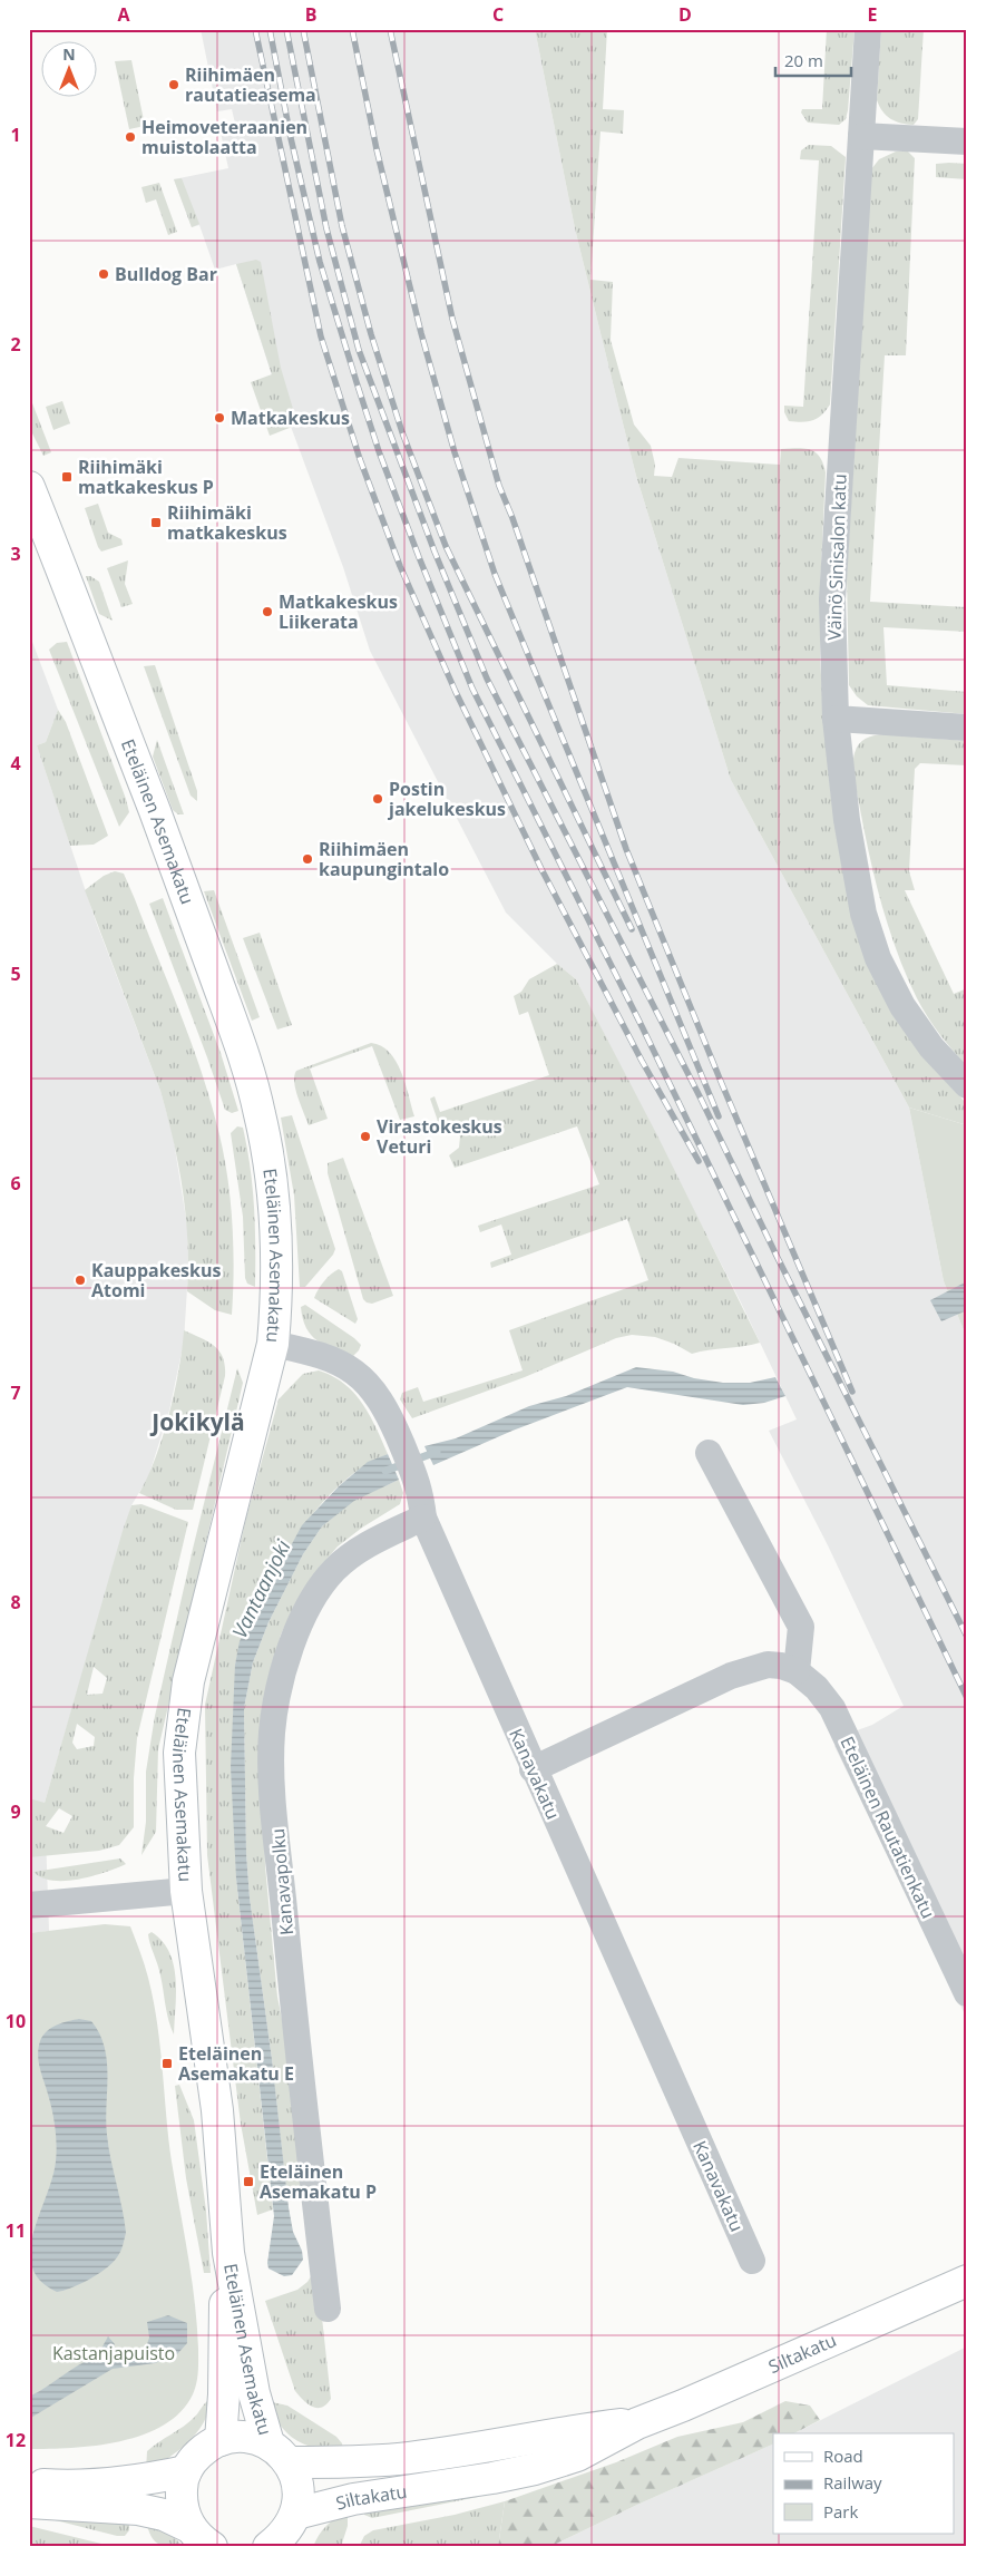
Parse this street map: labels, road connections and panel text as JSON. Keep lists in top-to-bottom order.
{
  "streets": {
    "street": [
      "Väinö Sinisalon katu",
      "Eteläinen Asemakatu",
      "Kanavakatu",
      "Eteläinen Rautatienkatu",
      "Kanavapolku",
      "Siltakatu"
    ]
  },
  "crossings": [
    ["Eteläinen Asemakatu", "Kanavakatu"],
    ["Eteläinen Asemakatu", "Siltakatu"],
    ["Kanavakatu", "Eteläinen Rautatienkatu"],
    ["Kanavakatu", "Kanavapolku"]
  ],
  "districts": ["Jokikylä"],
  "water": ["Vantaanjoki"],
  "parks": ["Kastanjapuisto"],
  "places": {
    "other": [
      "Riihimäen rautatieasema",
      "Heimoveteraanien muistolaatta",
      "Bulldog Bar",
      "Matkakeskus",
      "Matkakeskus Liikerata",
      "Postin jakelukeskus",
      "Riihimäen kaupungintalo",
      "Virastokeskus Veturi",
      "Kauppakeskus Atomi"
    ],
    "transit": [
      "Riihimäki matkakeskus P",
      "Riihimäki matkakeskus",
      "Eteläinen Asemakatu E",
      "Eteläinen Asemakatu P"
    ]
  },
  "legend": ["Road", "Railway", "Park"],
  "scale_bar": "20 m",
  "north": "top",
  "grid": {
    "columns": [
      "A",
      "B",
      "C",
      "D",
      "E"
    ],
    "rows": [
      "1",
      "2",
      "3",
      "4",
      "5",
      "6",
      "7",
      "8",
      "9",
      "10",
      "11",
      "12"
    ]
  }
}
